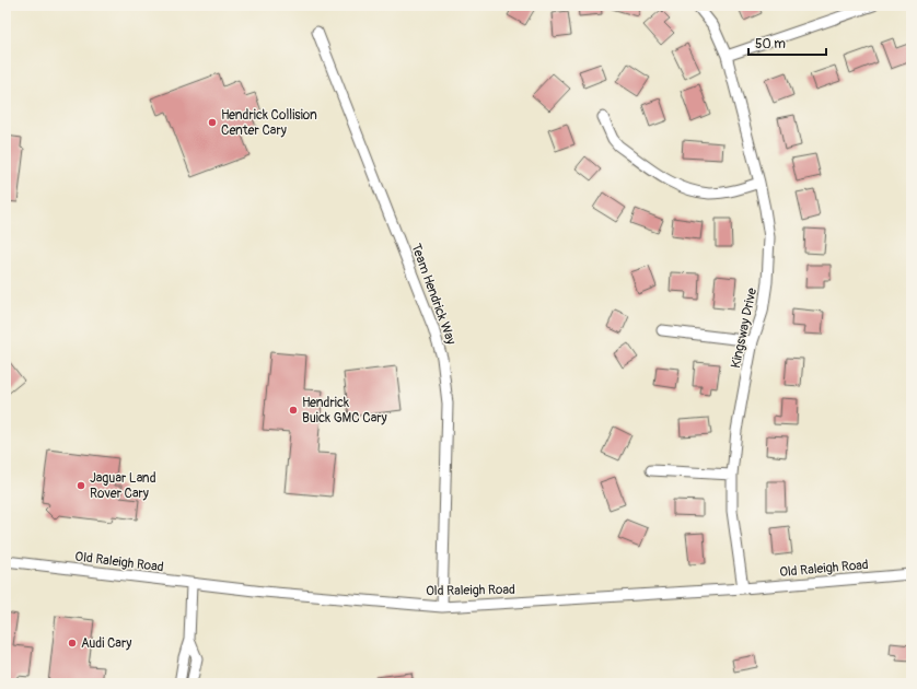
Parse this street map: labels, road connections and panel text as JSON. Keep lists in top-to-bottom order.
{
  "streets": {
    "street": ["Team Hendrick Way", "Kingsway Drive", "Old Raleigh Road"]
  },
  "crossings": [
    ["Team Hendrick Way", "Old Raleigh Road"],
    ["Kingsway Drive", "Old Raleigh Road"]
  ],
  "places": [
    "Hendrick Collision Center Cary",
    "Hendrick Buick GMC Cary",
    "Jaguar Land Rover Cary",
    "Audi Cary"
  ],
  "scale_bar": "50 m"
}
